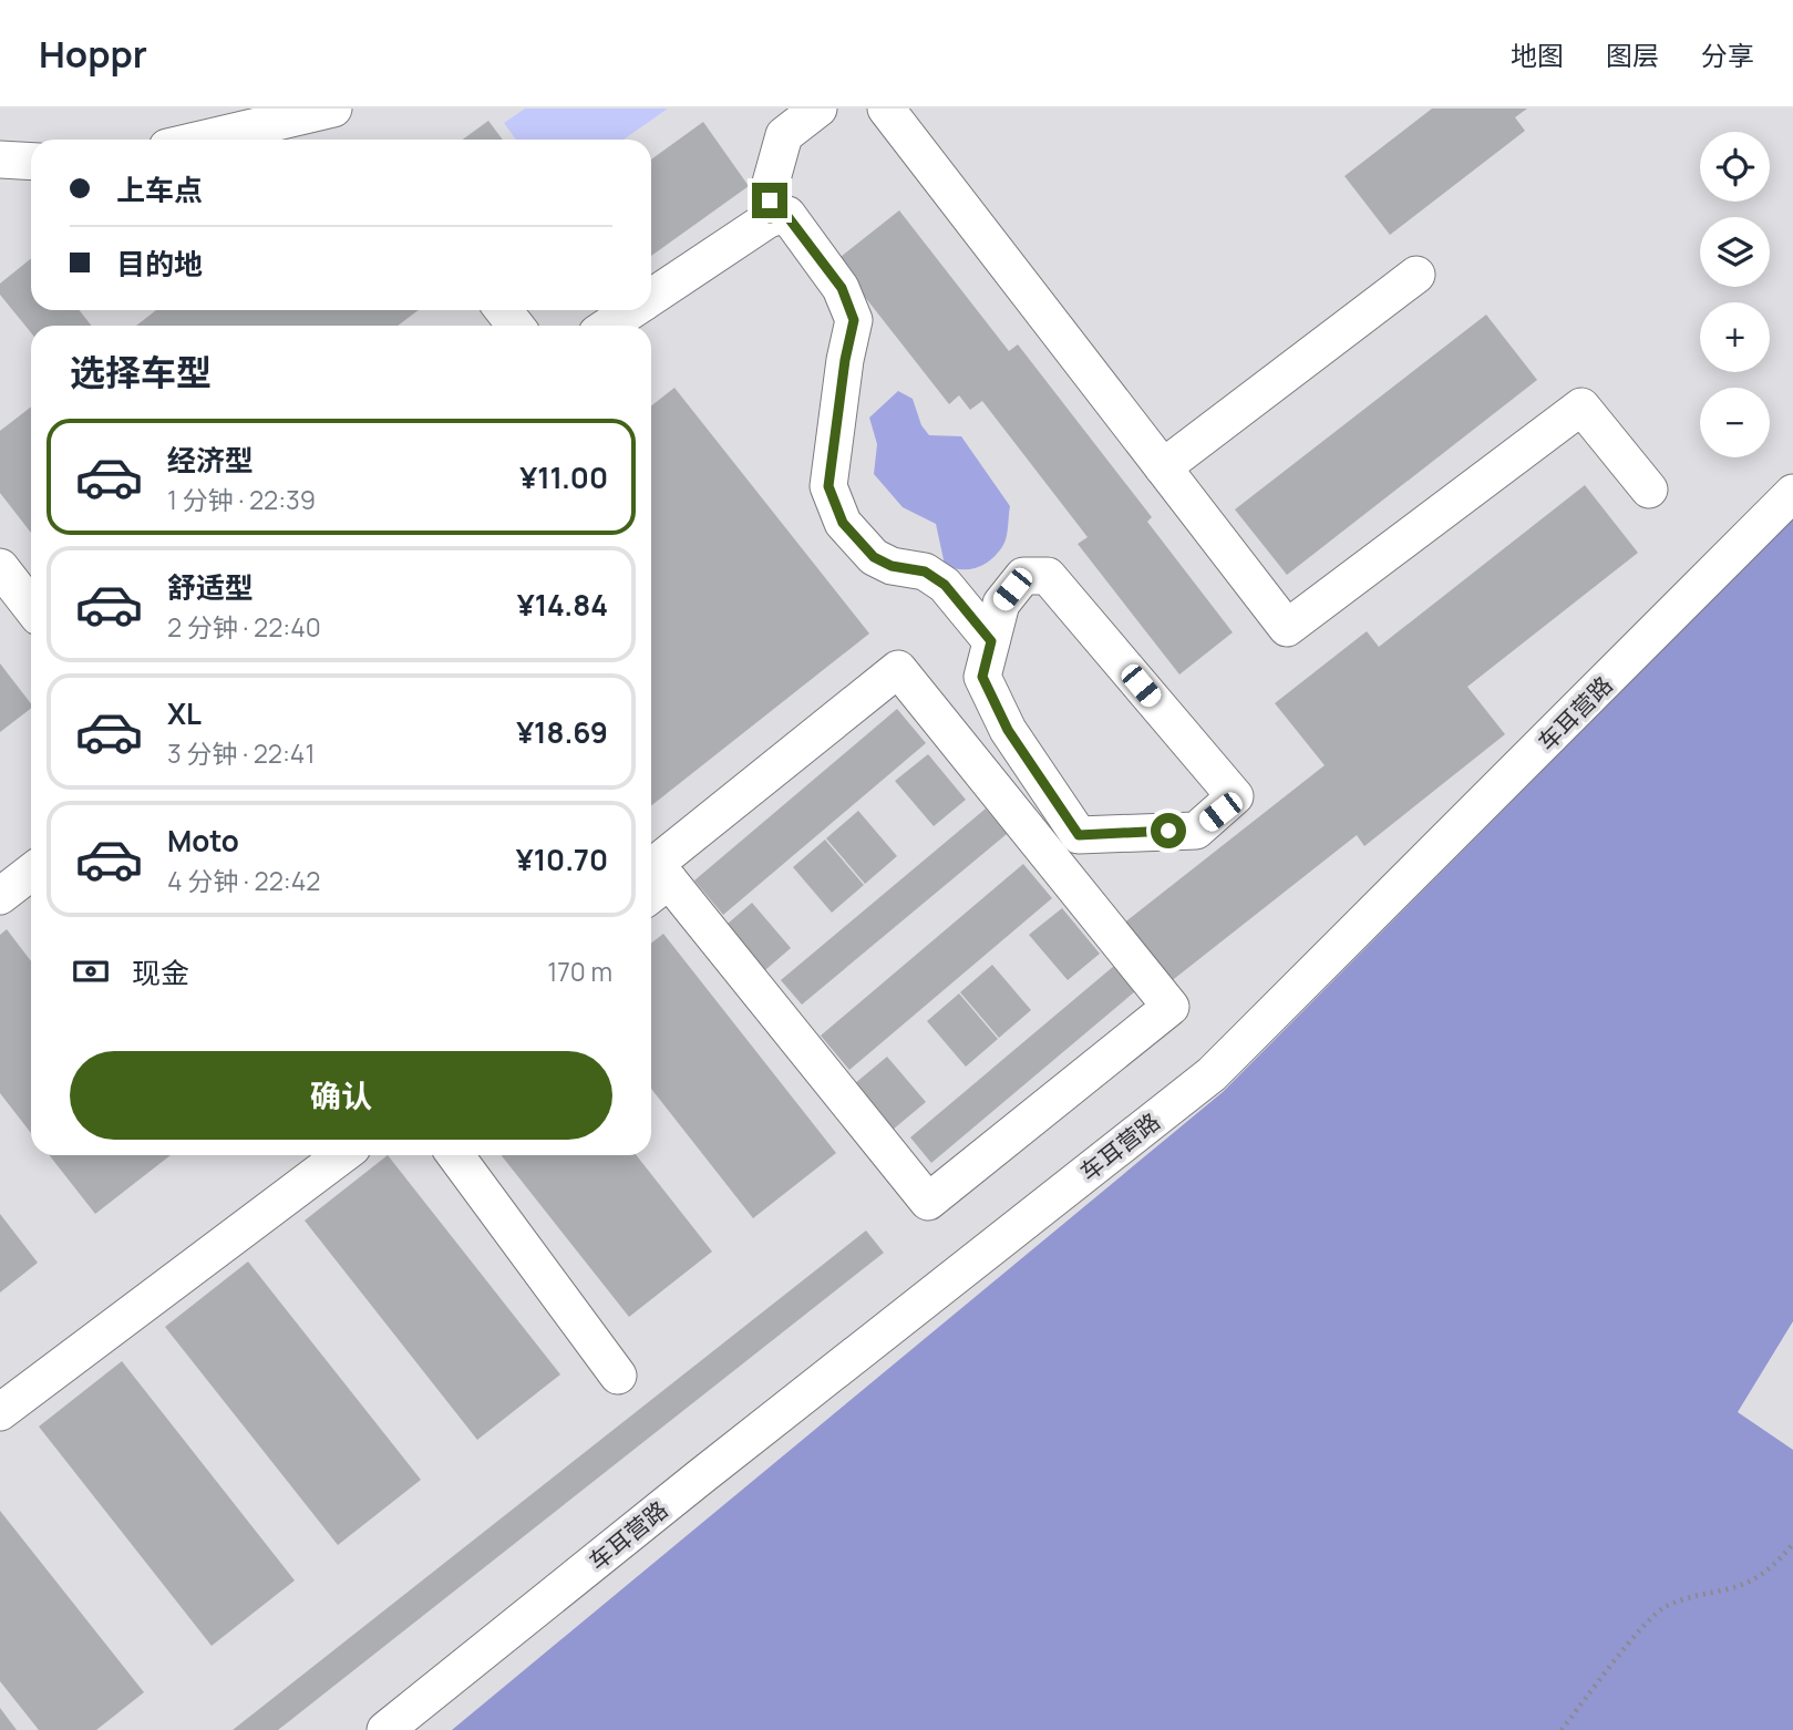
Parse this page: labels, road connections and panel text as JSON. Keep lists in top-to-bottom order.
{
  "streets": {
    "street": ["车耳营路"]
  },
  "page": {
    "header": "Hoppr",
    "nav": ["地图", "图层", "分享"],
    "map_buttons": ["+", "−"],
    "banner": ["上车点", "目的地"],
    "heading": "选择车型",
    "list": [
      {
        "name": "经济型",
        "note": "1 分钟 · 22:39",
        "value": "¥11.00"
      },
      {
        "name": "舒适型",
        "note": "2 分钟 · 22:40",
        "value": "¥14.84"
      },
      {
        "name": "XL",
        "note": "3 分钟 · 22:41",
        "value": "¥18.69"
      },
      {
        "name": "Moto",
        "note": "4 分钟 · 22:42",
        "value": "¥10.70"
      }
    ],
    "pay": ["现金", "170 m"],
    "buttons": "确认"
  }
}
